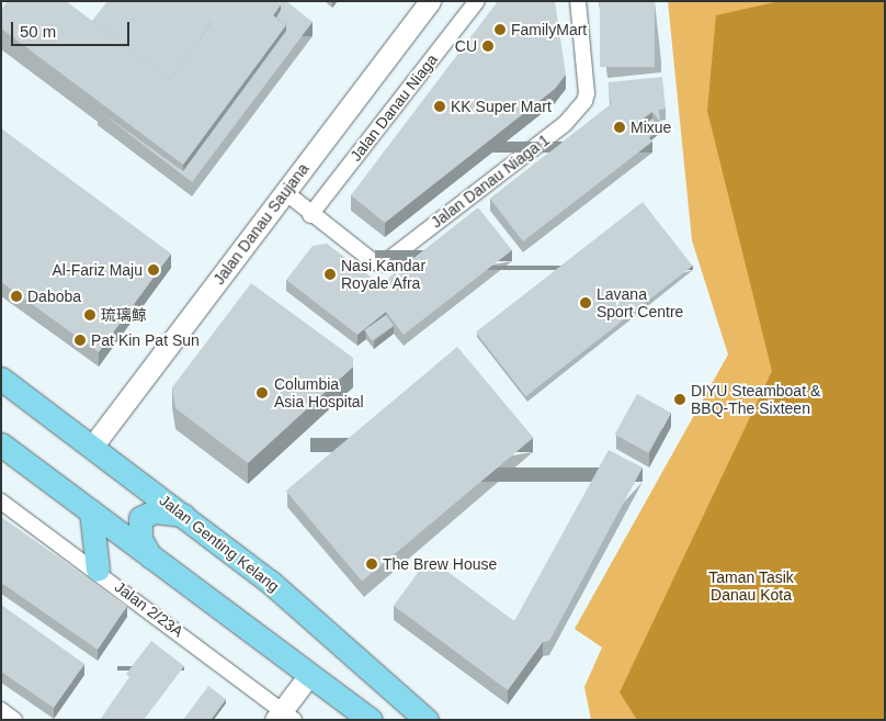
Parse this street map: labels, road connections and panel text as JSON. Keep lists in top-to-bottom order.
{
  "streets": {
    "main road": ["Jalan Genting Kelang"],
    "street": [
      "Jalan Danau Niaga",
      "Jalan Danau Niaga 1",
      "Jalan Danau Saujana",
      "Jalan 2/23A"
    ]
  },
  "crossings": [
    ["Jalan Danau Niaga", "Jalan Danau Niaga 1"],
    ["Jalan Danau Niaga 1", "Jalan Danau Saujana"],
    ["Jalan Danau Saujana", "Jalan Genting Kelang"]
  ],
  "parks": ["Taman Tasik Danau Kota"],
  "places": [
    "FamilyMart",
    "CU",
    "KK Super Mart",
    "Mixue",
    "Al-Fariz Maju",
    "Nasi Kandar Royale Afra",
    "Daboba",
    "Lavana Sport Centre",
    "琉璃鲸",
    "Pat Kin Pat Sun",
    "Columbia Asia Hospital",
    "DIYU Steamboat & BBQ-The Sixteen",
    "The Brew House"
  ],
  "scale_bar": "50 m"
}
